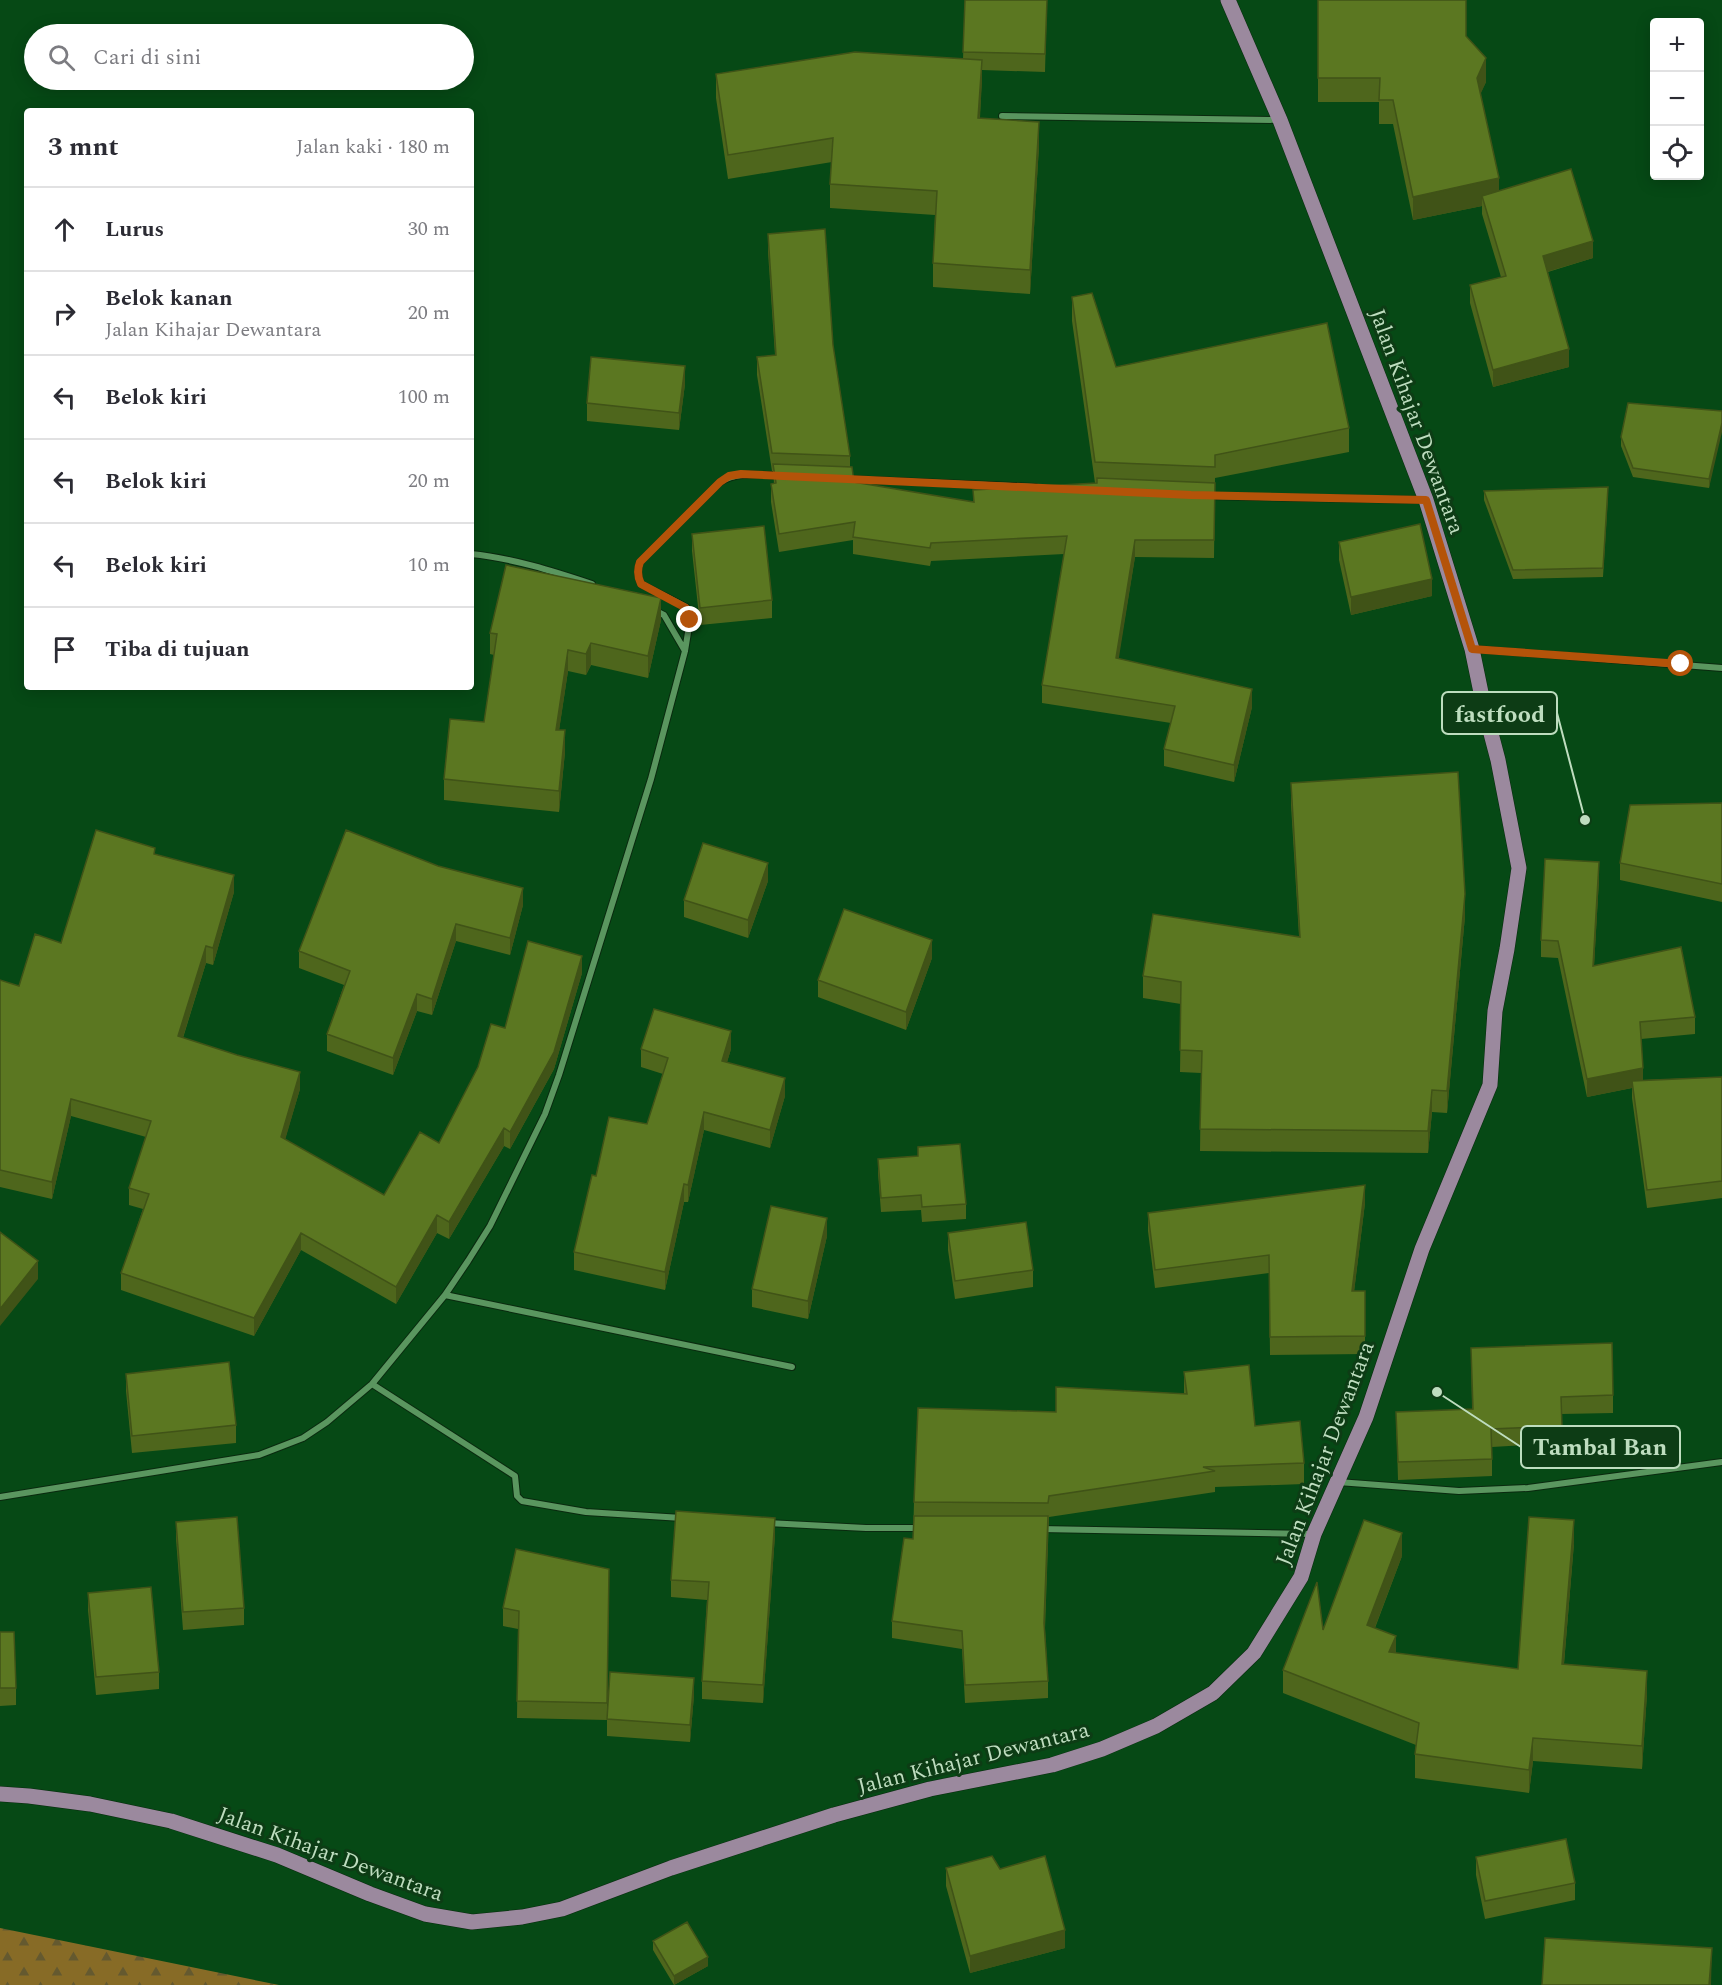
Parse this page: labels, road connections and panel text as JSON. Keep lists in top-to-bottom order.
{
  "streets": {
    "main road": ["Jalan Kihajar Dewantara"]
  },
  "places": ["fastfood", "Tambal Ban"],
  "page": {
    "map_buttons": ["+", "−"],
    "search": "Cari di sini",
    "heading": ["3 mnt", "Jalan kaki · 180 m"],
    "list": [
      ["Lurus", "30 m"],
      ["Belok kanan", "Jalan Kihajar Dewantara", "20 m"],
      ["Belok kiri", "100 m"],
      ["Belok kiri", "20 m"],
      ["Belok kiri", "10 m"],
      "Tiba di tujuan"
    ]
  }
}
